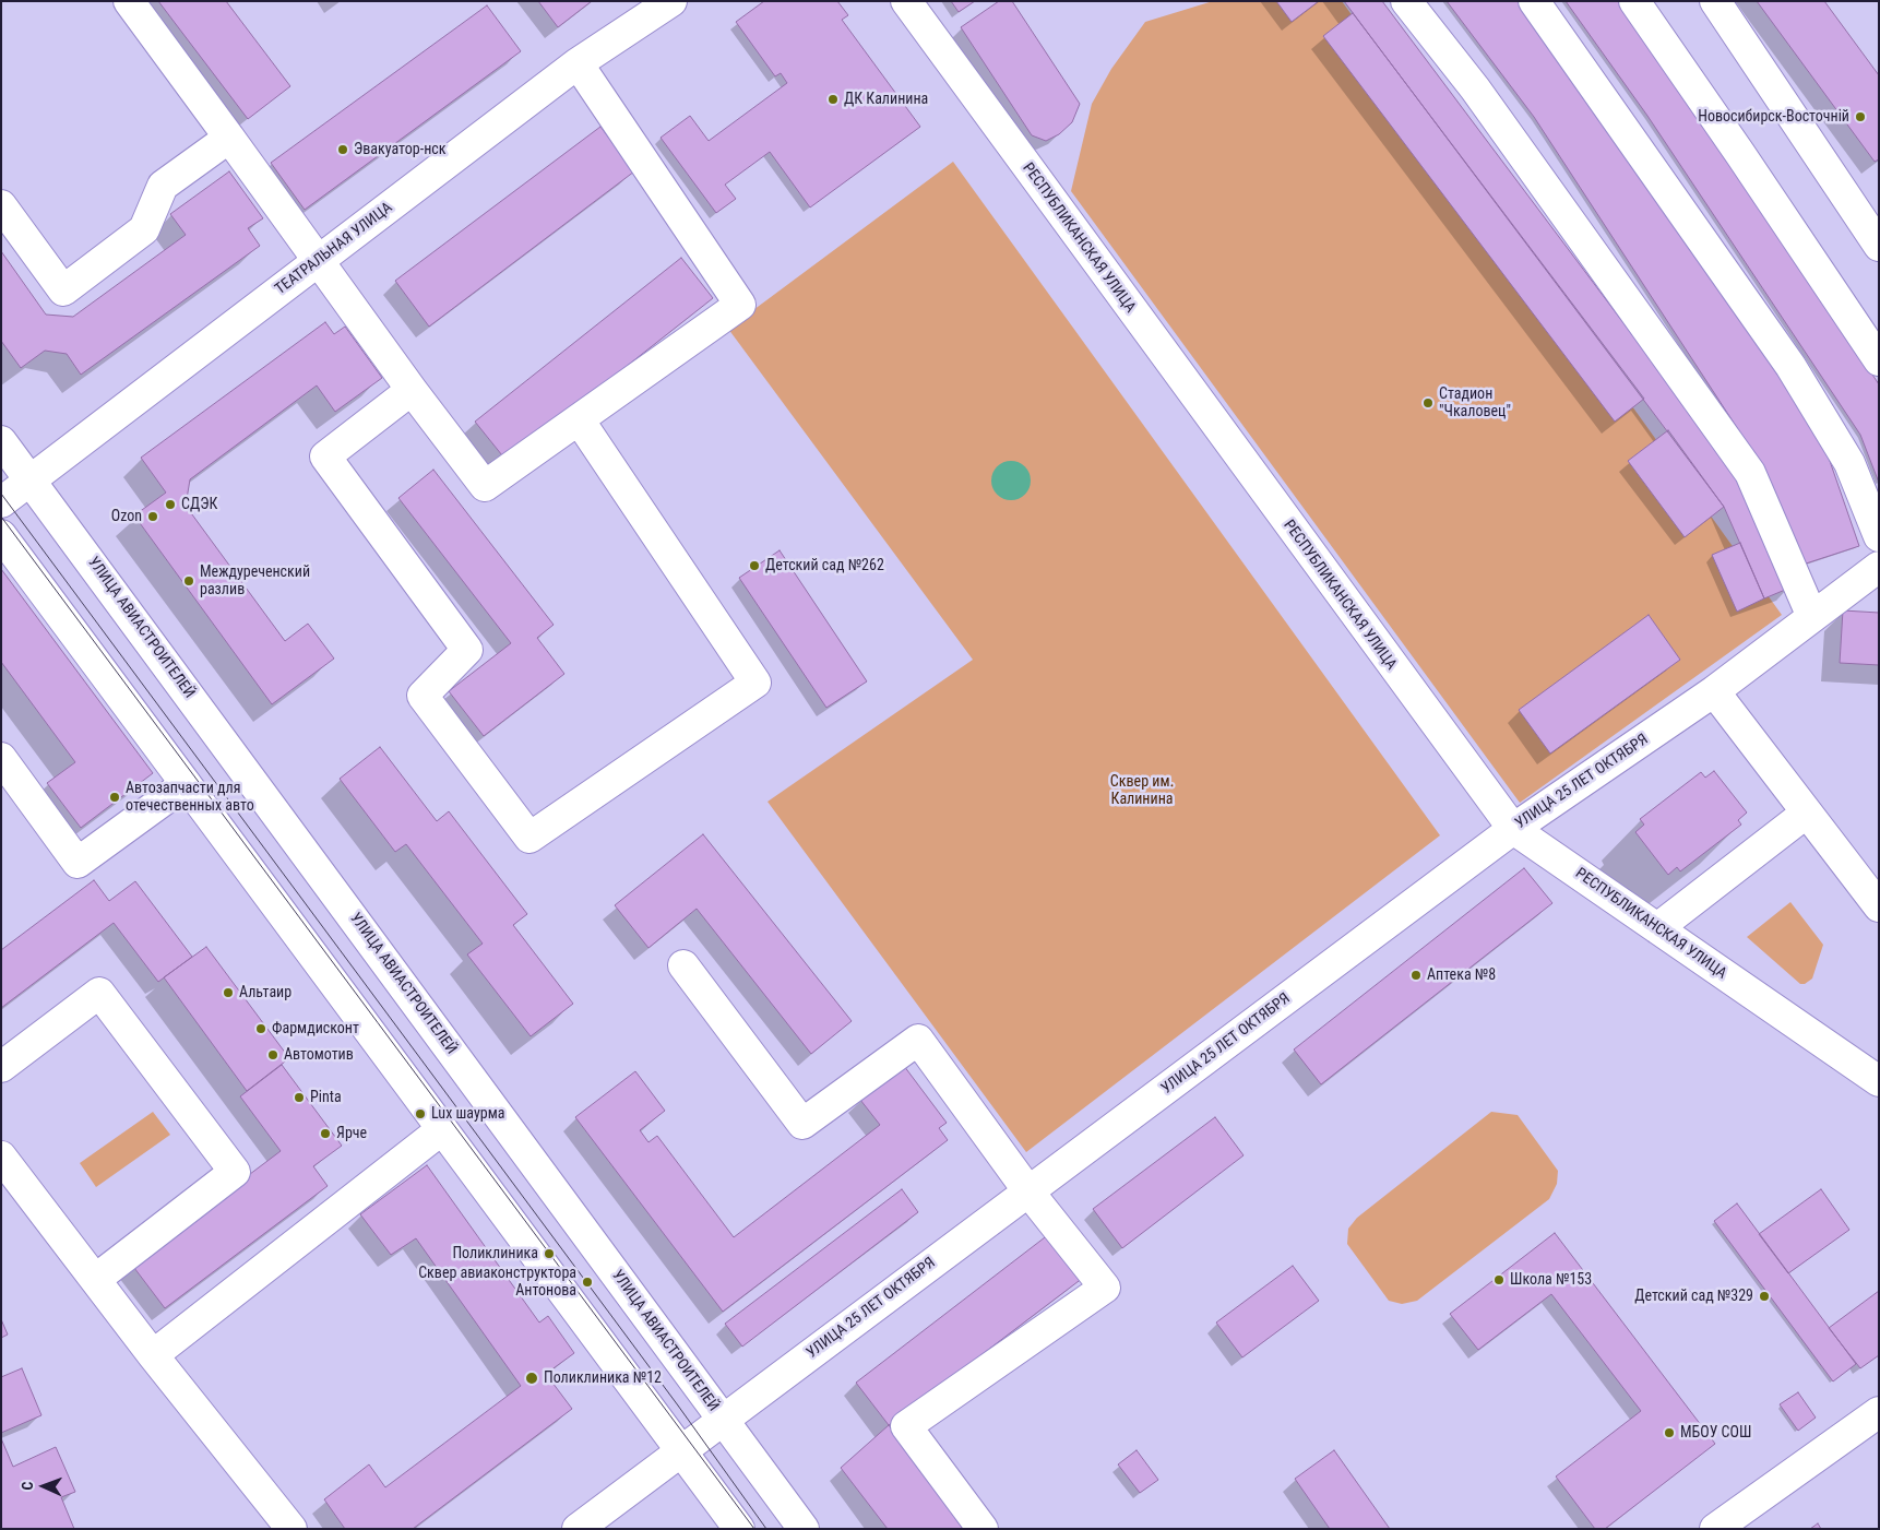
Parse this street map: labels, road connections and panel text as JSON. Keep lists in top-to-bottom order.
{
  "streets": {
    "street": [
      "РЕСПУБЛИКАНСКАЯ УЛИЦА",
      "ТЕАТРАЛЬНАЯ УЛИЦА",
      "УЛИЦА АВИАСТРОИТЕЛЕЙ",
      "УЛИЦА 25 ЛЕТ ОКТЯБРЯ"
    ]
  },
  "crossings": [
    ["РЕСПУБЛИКАНСКАЯ УЛИЦА", "УЛИЦА 25 ЛЕТ ОКТЯБРЯ"],
    ["ТЕАТРАЛЬНАЯ УЛИЦА", "УЛИЦА АВИАСТРОИТЕЛЕЙ"],
    ["УЛИЦА АВИАСТРОИТЕЛЕЙ", "УЛИЦА 25 ЛЕТ ОКТЯБРЯ"]
  ],
  "parks": ["Сквер им. Калинина"],
  "places": [
    "ДК Калинина",
    "Новосибирск-Восточній",
    "Эвакуатор-нск",
    "Стадион \"Чкаловец\"",
    "СДЭК",
    "Ozon",
    "Детский сад №262",
    "Междуреченский разлив",
    "Автозапчасти для отечественных авто",
    "Аптека №8",
    "Альтаир",
    "Фармдисконт",
    "Автомотив",
    "Pinta",
    "Lux шаурма",
    "Ярче",
    "Поликлиника",
    "Школа №153",
    "Сквер авиаконструктора Антонова",
    "Детский сад №329",
    "Поликлиника №12",
    "МБОУ СОШ"
  ],
  "north": "left"
}
